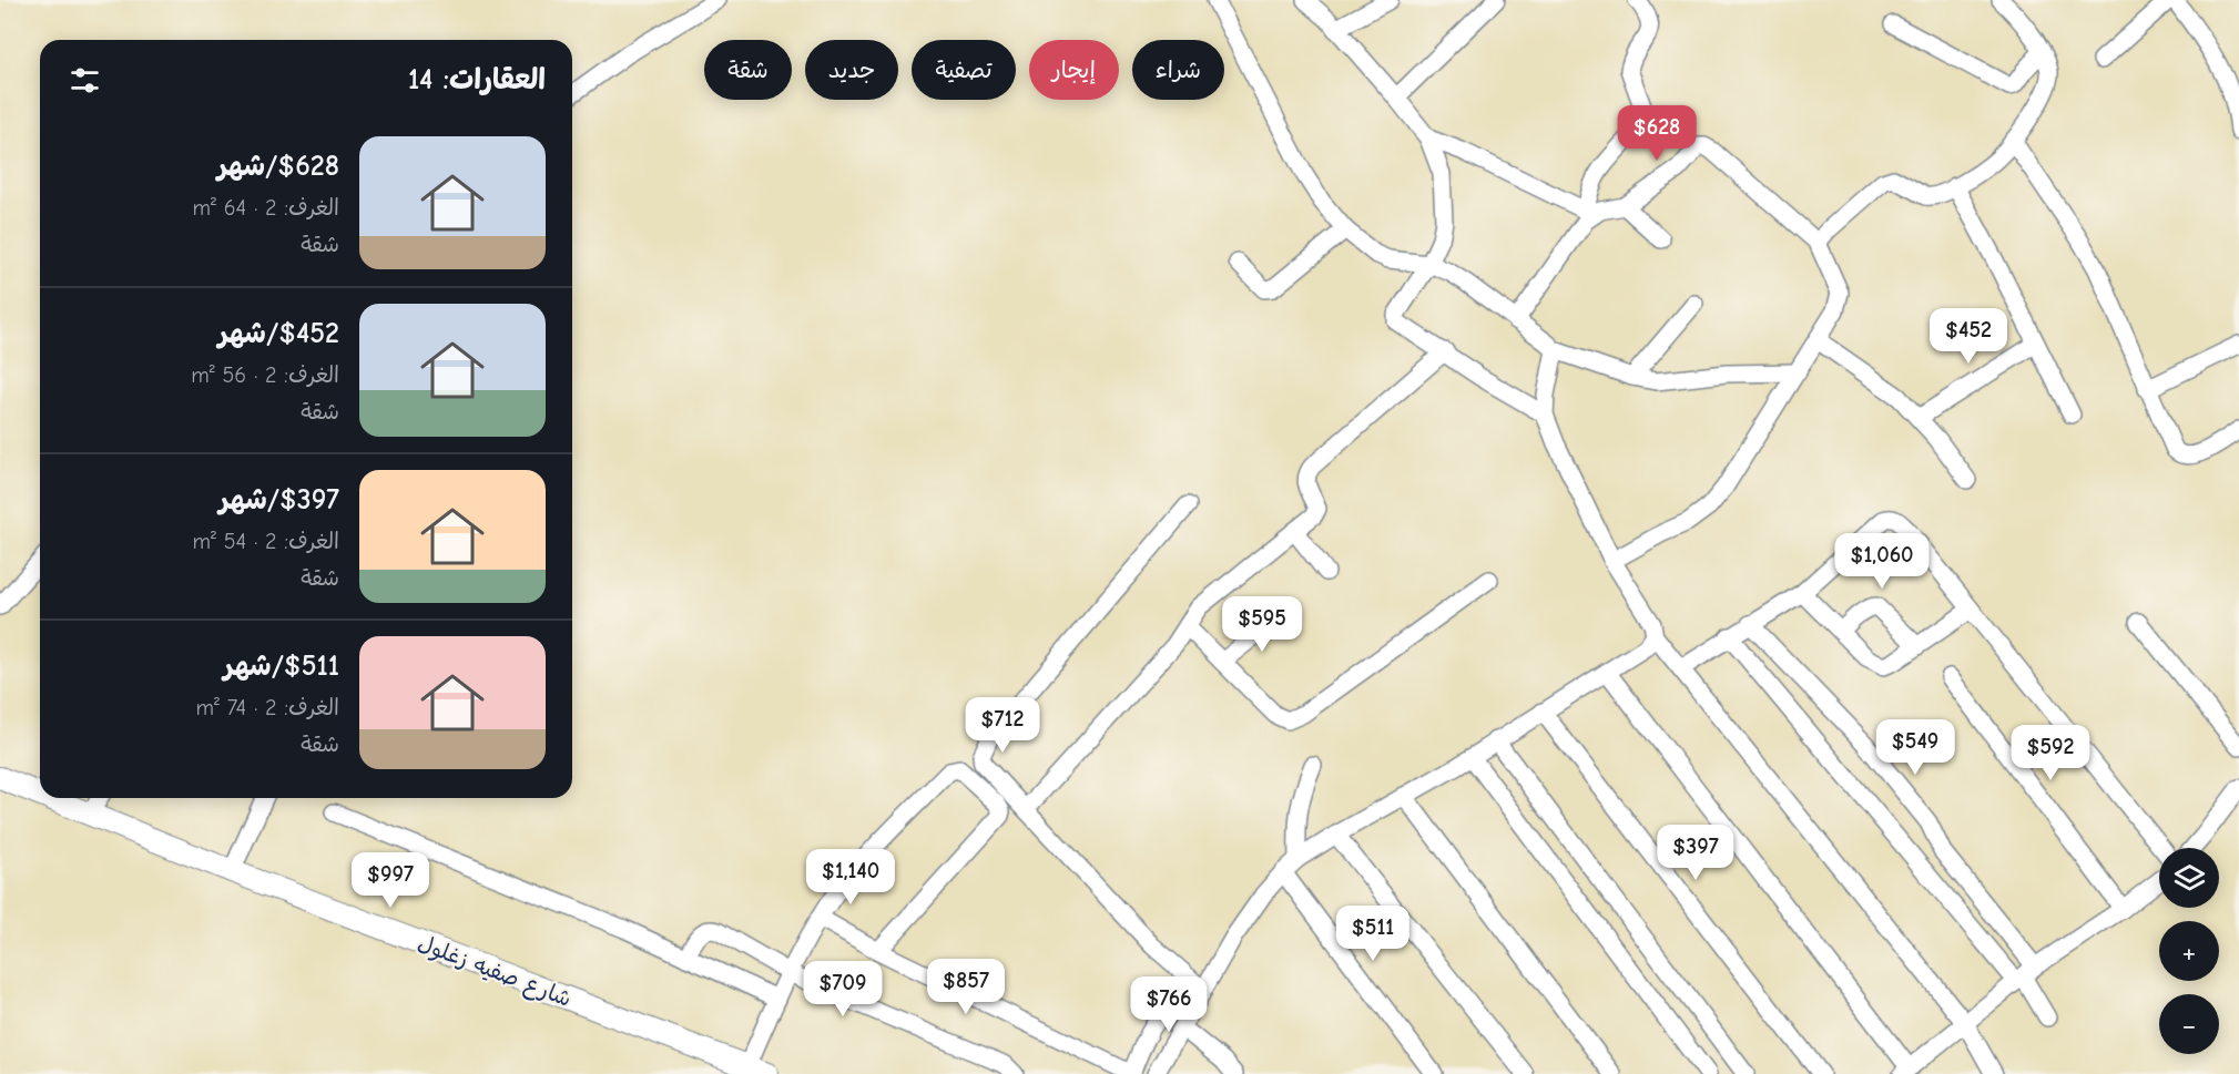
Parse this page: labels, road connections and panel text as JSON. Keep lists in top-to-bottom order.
{
  "streets": {
    "street": ["شارع صفيه زغلول"]
  },
  "page": {
    "chip": [
      "شراء",
      "إيجار",
      "تصفية",
      "جديد",
      "شقة"
    ],
    "heading": "العقارات: 14",
    "price": [
      "$628",
      "$452",
      "$1,060",
      "$595",
      "$712",
      "$549",
      "$592",
      "$397",
      "$1,140",
      "$997",
      "$511",
      "$857",
      "$709",
      "$766"
    ],
    "list": [
      {
        "name": "$628/شهر",
        "note": "الغرف: 2 · 64 m² · شقة"
      },
      {
        "name": "$452/شهر",
        "note": "الغرف: 2 · 56 m² · شقة"
      },
      {
        "name": "$397/شهر",
        "note": "الغرف: 2 · 54 m² · شقة"
      },
      {
        "name": "$511/شهر",
        "note": "الغرف: 2 · 74 m² · شقة"
      }
    ],
    "map_buttons": ["+", "−"]
  }
}
